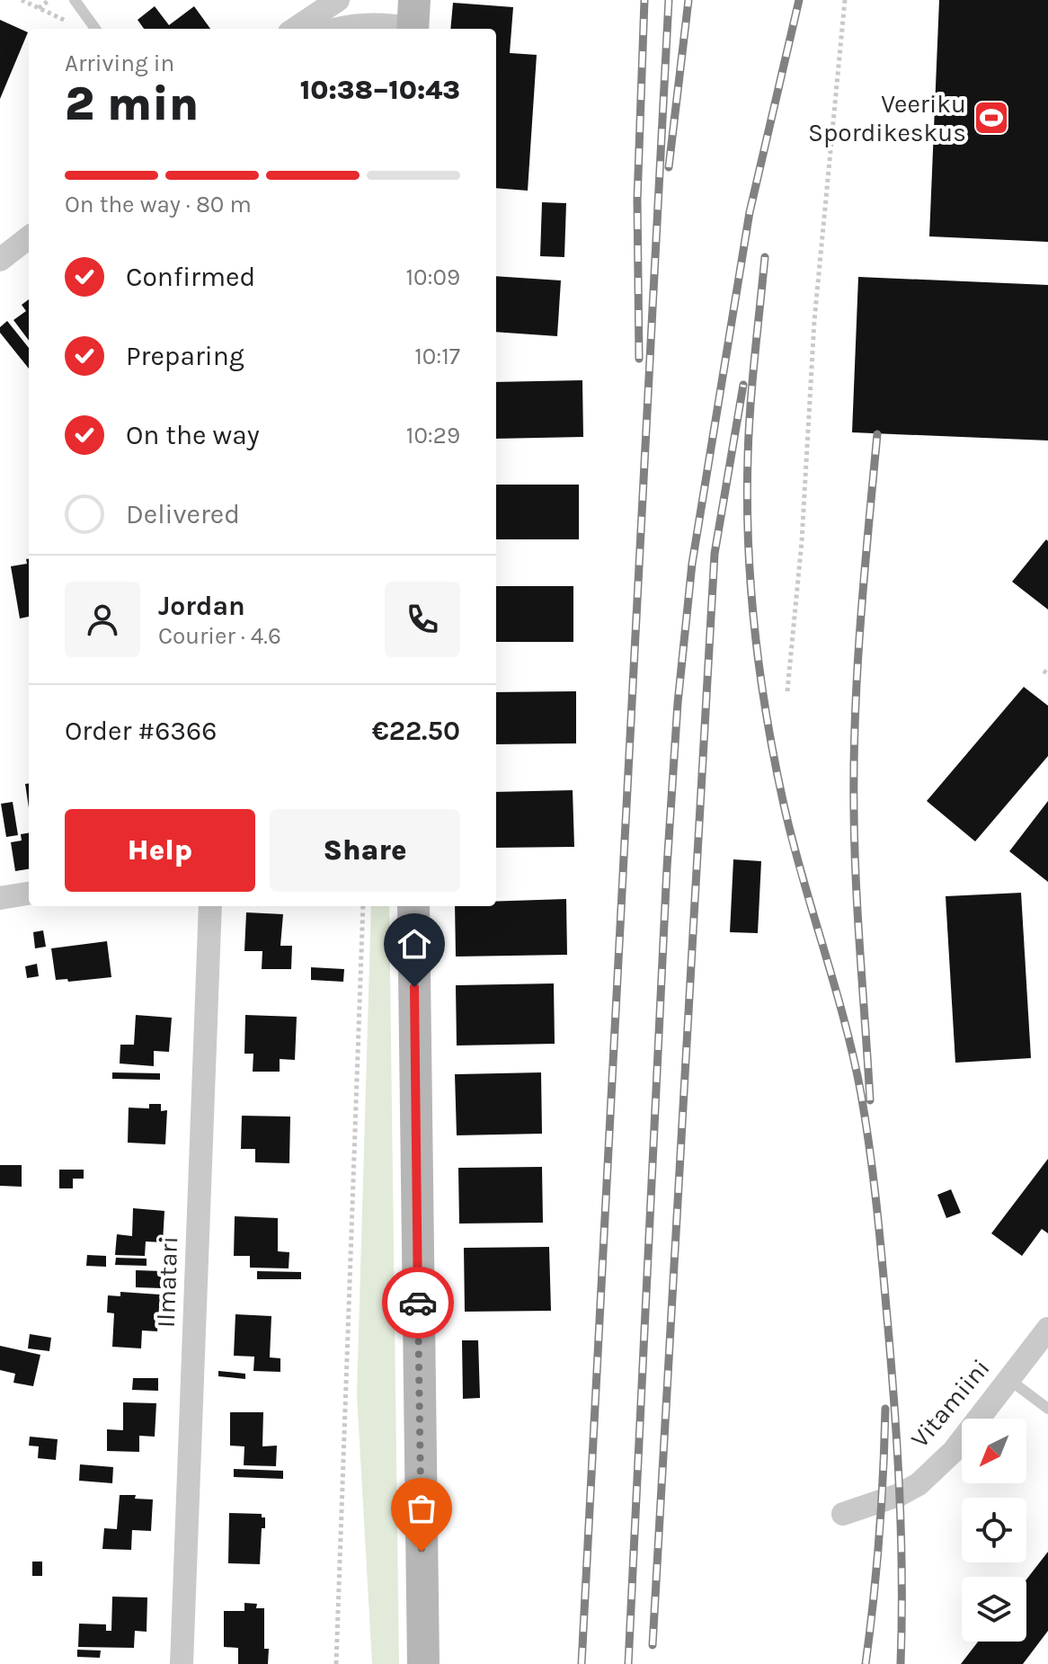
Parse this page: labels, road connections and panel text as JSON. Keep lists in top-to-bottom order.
{
  "streets": {
    "street": ["Ilmatari", "Vitamiini"]
  },
  "places": {
    "sports": ["Veeriku Spordikeskus"]
  },
  "north": "bottom left",
  "page": {
    "heading": ["2 min", "Arriving in", "10:38–10:43"],
    "panel": [
      "Jordan",
      "Courier · 4.6",
      "Order #6366",
      "€22.50"
    ],
    "bar": "On the way · 80 m",
    "list": [
      ["Confirmed", "10:09"],
      ["Preparing", "10:17"],
      ["On the way", "10:29"],
      "Delivered"
    ],
    "buttons": ["Help", "Share"]
  }
}
